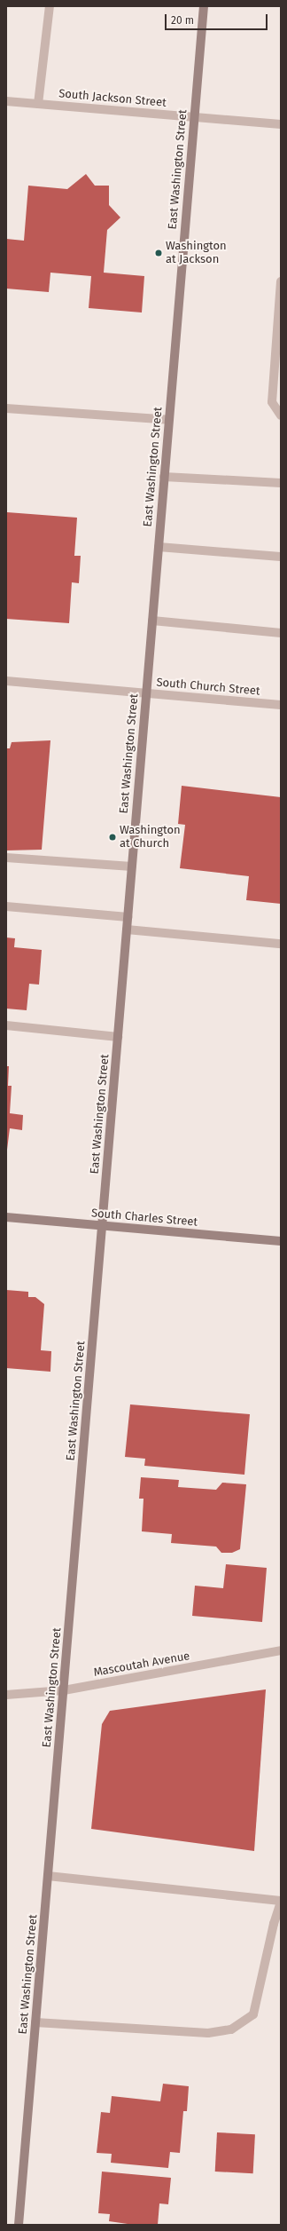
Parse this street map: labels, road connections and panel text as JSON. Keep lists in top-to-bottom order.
{
  "streets": {
    "main road": ["East Washington Street", "South Charles Street"],
    "street": ["South Jackson Street", "South Church Street", "Mascoutah Avenue"]
  },
  "crossings": [
    ["South Jackson Street", "East Washington Street"],
    ["East Washington Street", "South Church Street"],
    ["East Washington Street", "South Charles Street"],
    ["East Washington Street", "Mascoutah Avenue"]
  ],
  "places": ["Washington at Jackson", "Washington at Church"],
  "scale_bar": "20 m"
}
